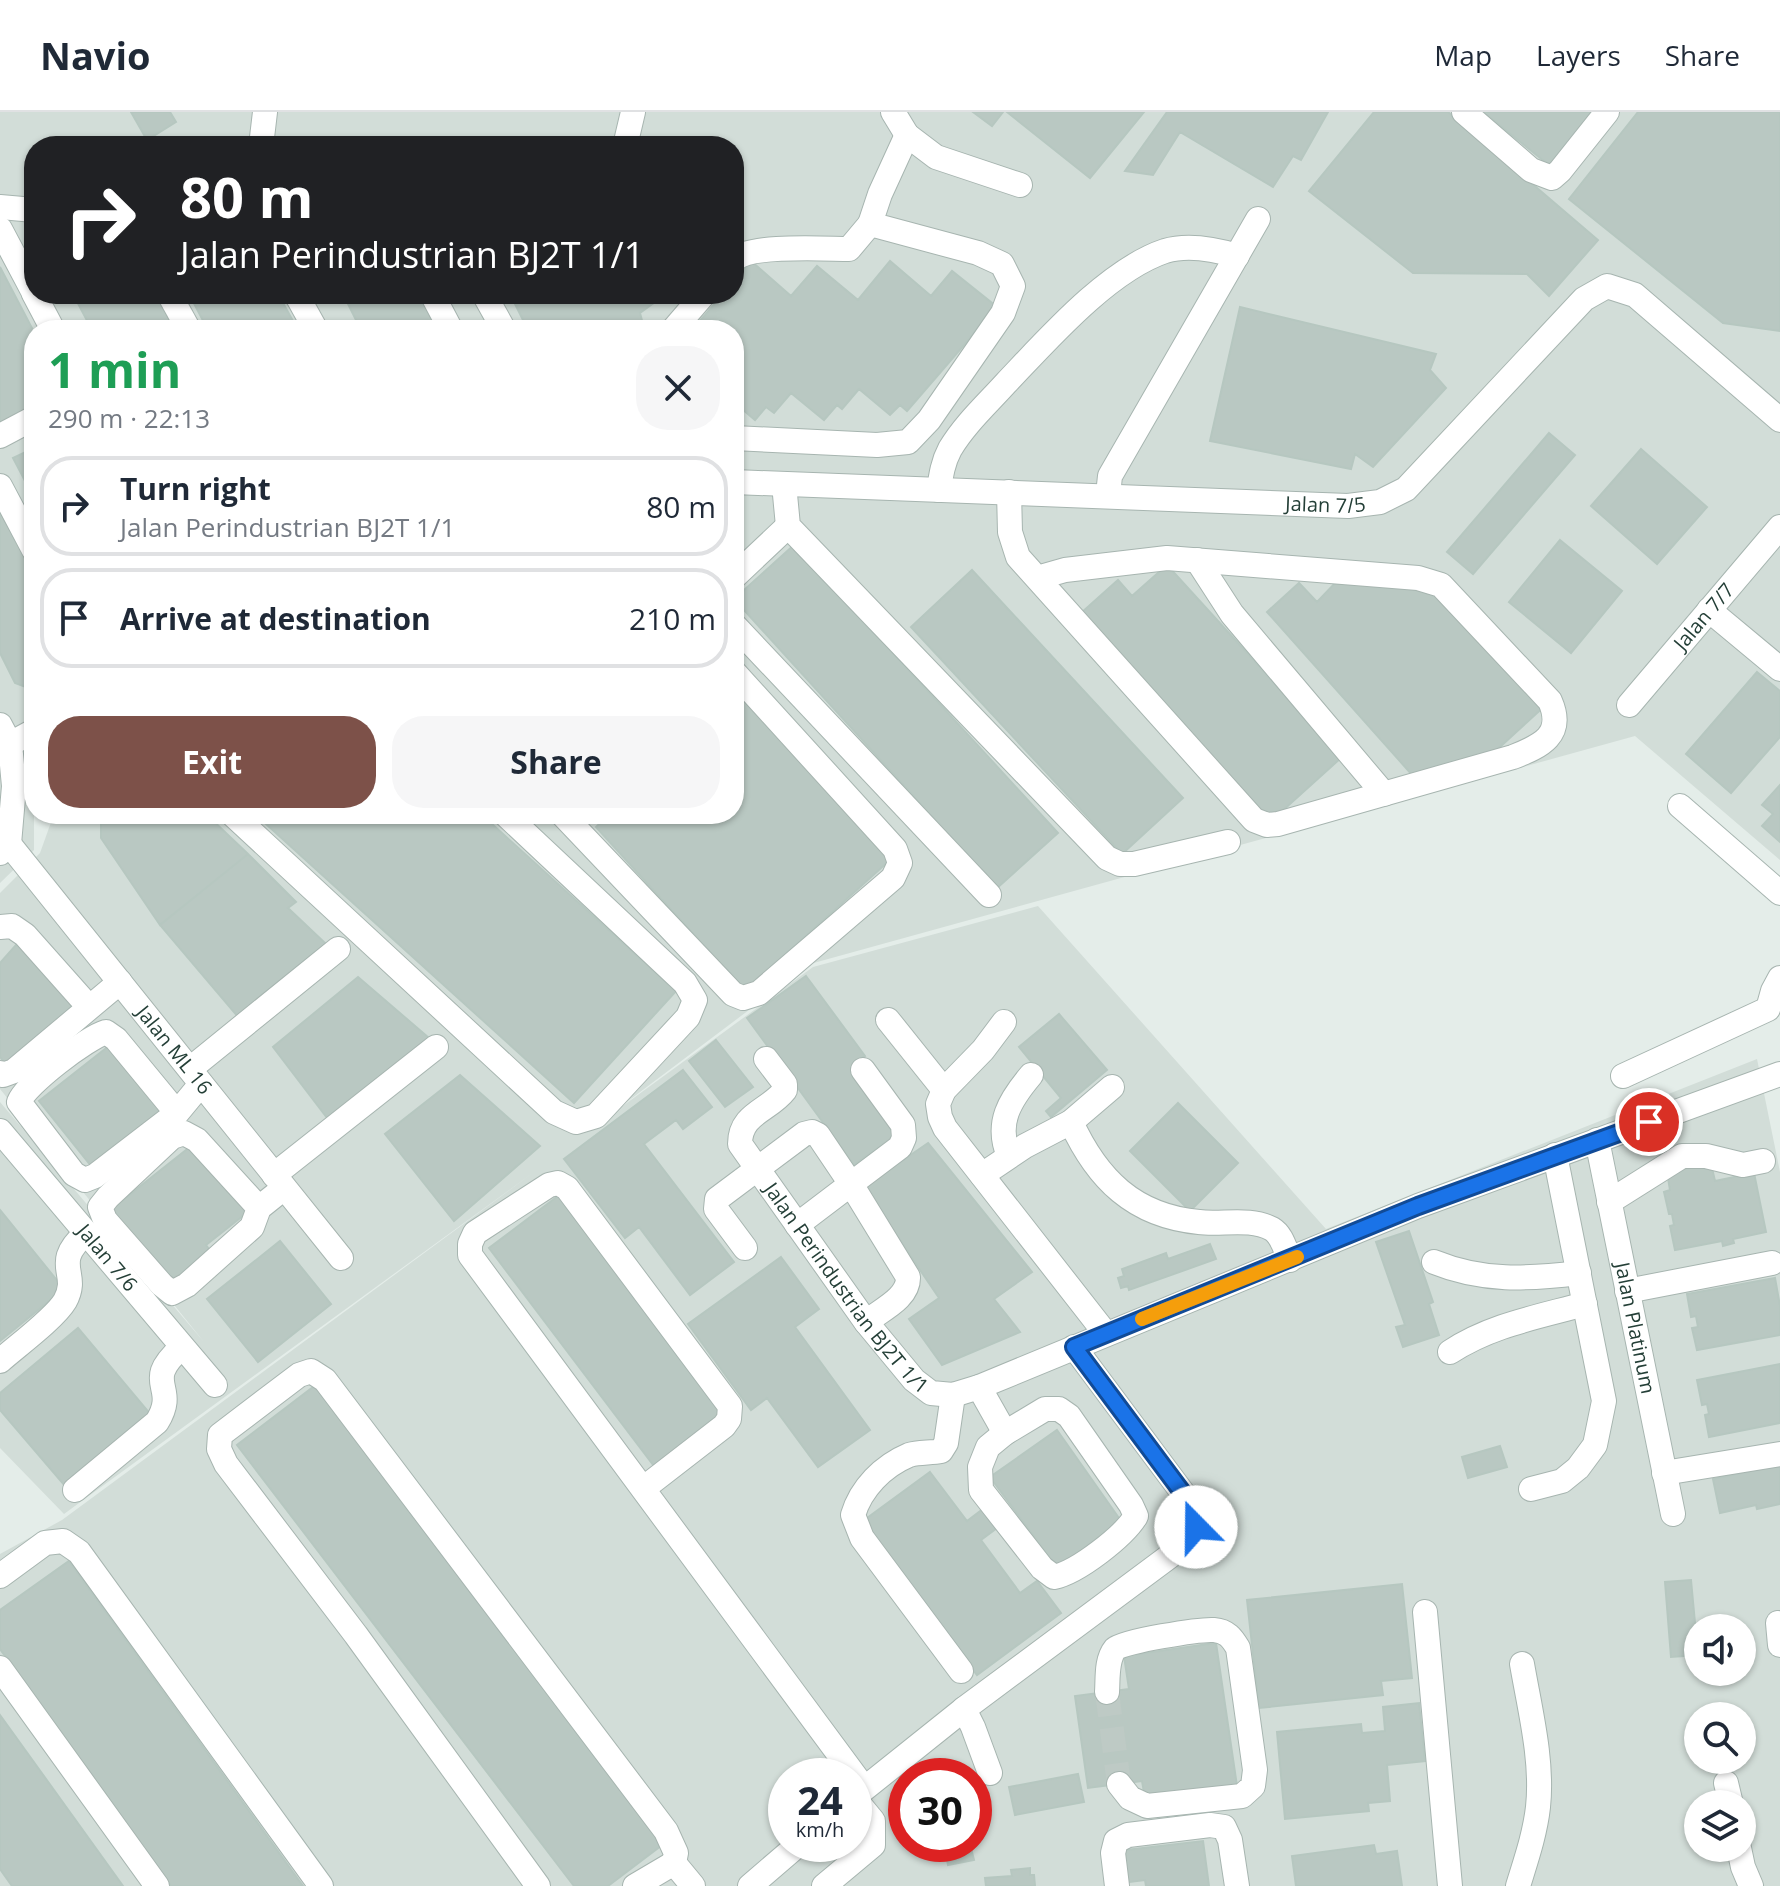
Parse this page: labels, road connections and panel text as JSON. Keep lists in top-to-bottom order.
{
  "streets": {
    "street": [
      "Jalan 7/5",
      "Jalan 7/7",
      "Jalan ML 16",
      "Jalan 7/6",
      "Jalan Perindustrian BJ2T 1/1",
      "Jalan Platinum"
    ]
  },
  "crossings": [
    ["Jalan Perindustrian BJ2T 1/1", "Jalan Platinum"]
  ],
  "page": {
    "header": "Navio",
    "nav": ["Map", "Layers", "Share"],
    "turn": ["80 m", "Jalan Perindustrian BJ2T 1/1"],
    "heading": ["1 min", "290 m · 22:13"],
    "list": [
      {
        "name": "Turn right",
        "note": "Jalan Perindustrian BJ2T 1/1",
        "value": "80 m"
      },
      {
        "name": "Arrive at destination",
        "value": "210 m"
      }
    ],
    "buttons": ["Exit", "Share"],
    "speed": "24 km/h",
    "limit": "30"
  }
}
